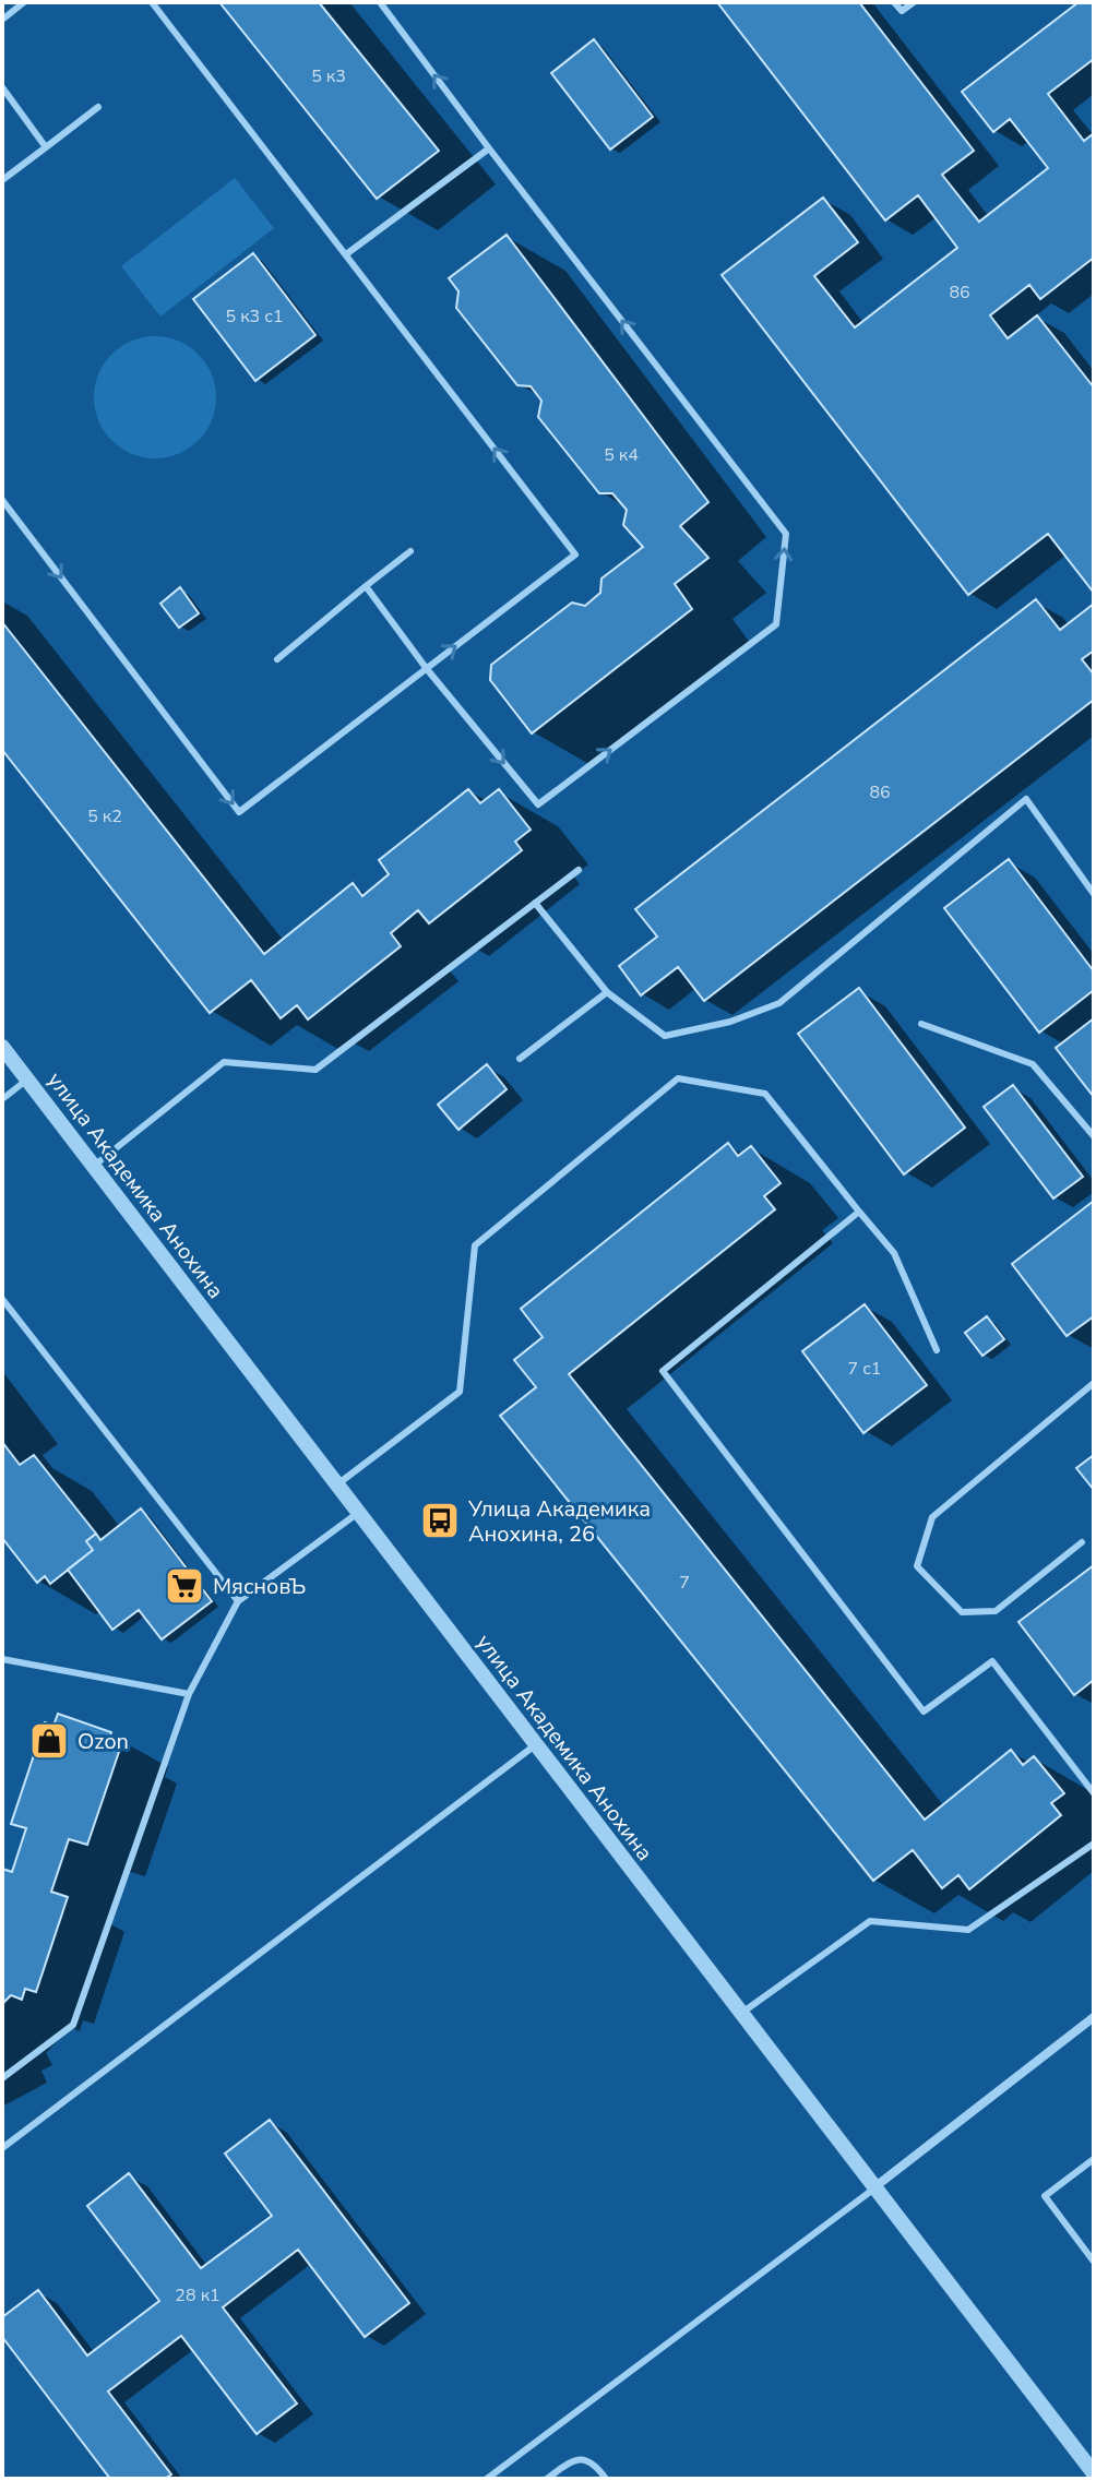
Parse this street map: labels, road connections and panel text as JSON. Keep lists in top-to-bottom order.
{
  "streets": {
    "street": ["улица Академика Анохина"]
  },
  "places": {
    "bus stop": ["Улица Академика Анохина, 26"],
    "supermarket": ["МясновЪ"],
    "shop": ["Ozon"]
  },
  "house_numbers": [
    "5 к3",
    "86",
    "5 к3 с1",
    "5 к4",
    "86",
    "5 к2",
    "7 с1",
    "7",
    "28 к1"
  ]
}
